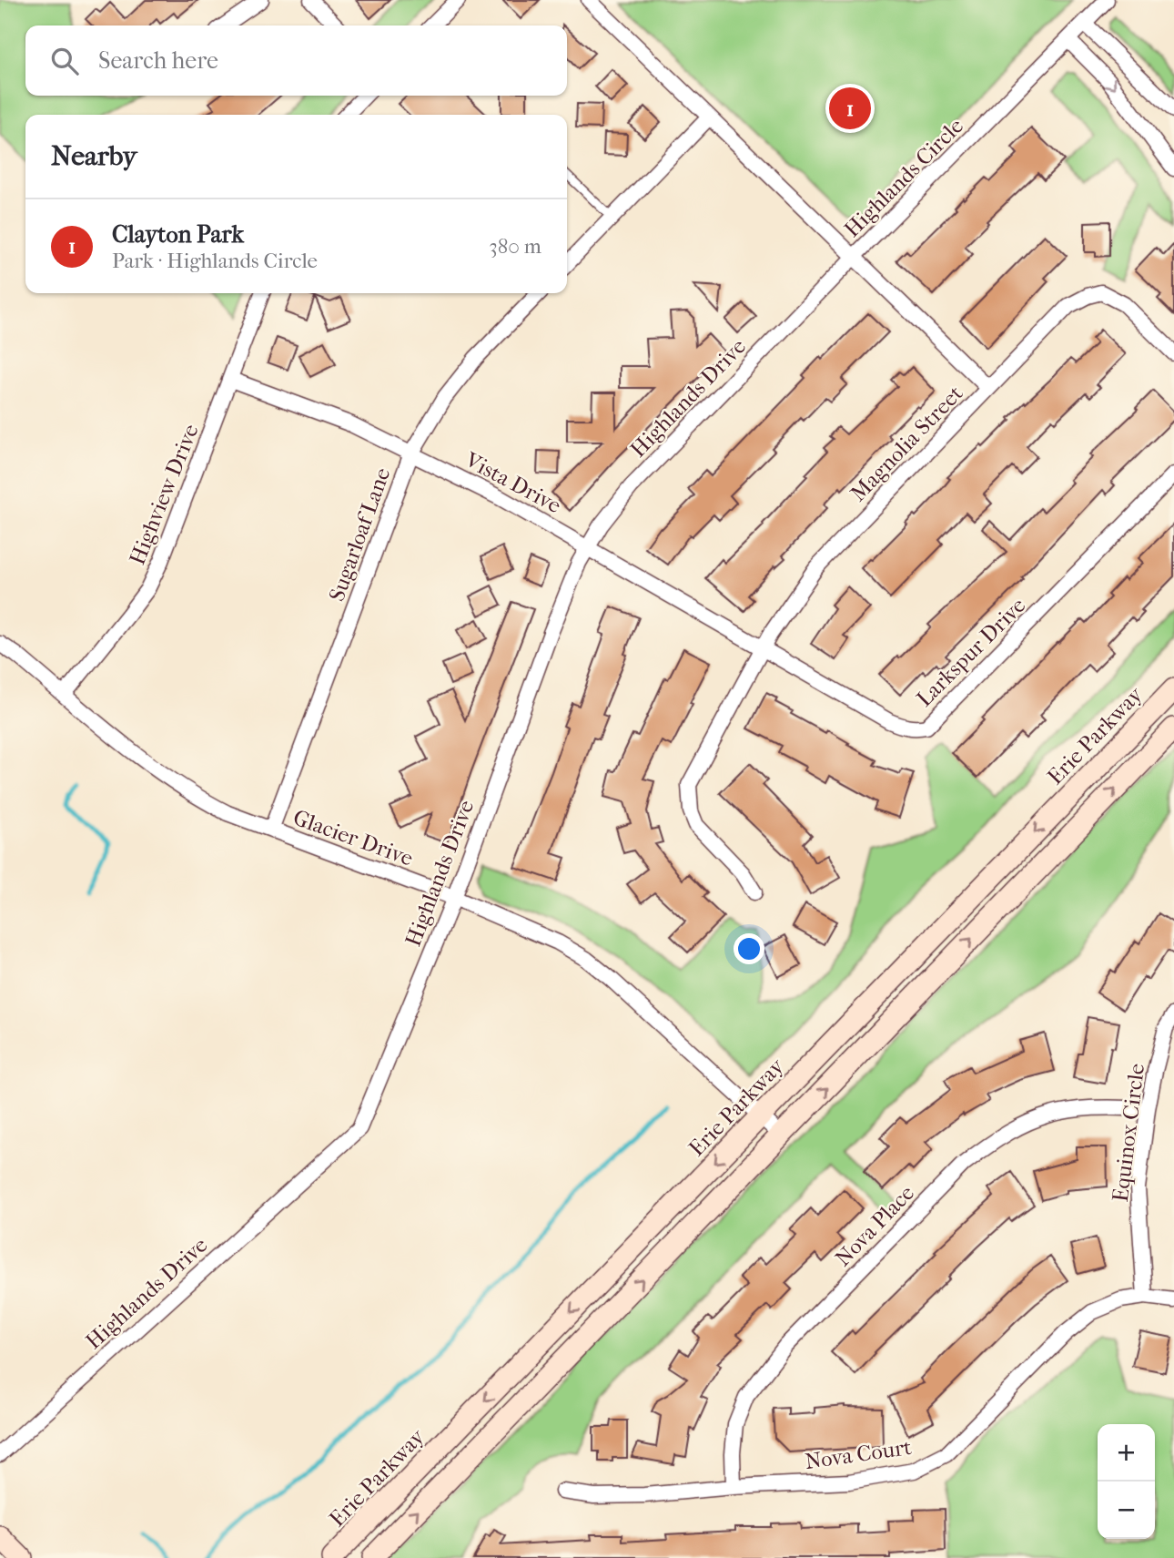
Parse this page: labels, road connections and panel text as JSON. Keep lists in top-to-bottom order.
{
  "streets": {
    "main road": ["Erie Parkway"],
    "street": [
      "Highlands Circle",
      "Highlands Drive",
      "Magnolia Street",
      "Vista Drive",
      "Highview Drive",
      "Sugarloaf Lane",
      "Larkspur Drive",
      "Glacier Drive",
      "Equinox Circle",
      "Nova Place",
      "Nova Court"
    ]
  },
  "crossings": [
    ["Highlands Circle", "Highlands Drive"],
    ["Highlands Drive", "Vista Drive"],
    ["Highlands Drive", "Glacier Drive"],
    ["Magnolia Street", "Vista Drive"],
    ["Magnolia Street", "Larkspur Drive"],
    ["Vista Drive", "Highview Drive"],
    ["Vista Drive", "Sugarloaf Lane"],
    ["Vista Drive", "Larkspur Drive"],
    ["Highview Drive", "Glacier Drive"],
    ["Sugarloaf Lane", "Glacier Drive"],
    ["Erie Parkway", "Glacier Drive"],
    ["Equinox Circle", "Nova Place"],
    ["Equinox Circle", "Nova Court"],
    ["Nova Place", "Nova Court"]
  ],
  "page": {
    "search": "Search here",
    "pins": "1",
    "heading": "Nearby",
    "list": [
      {
        "mark": "1",
        "name": "Clayton Park",
        "note": "Park · Highlands Circle",
        "value": "380 m"
      }
    ],
    "map_buttons": ["+", "−"]
  }
}
